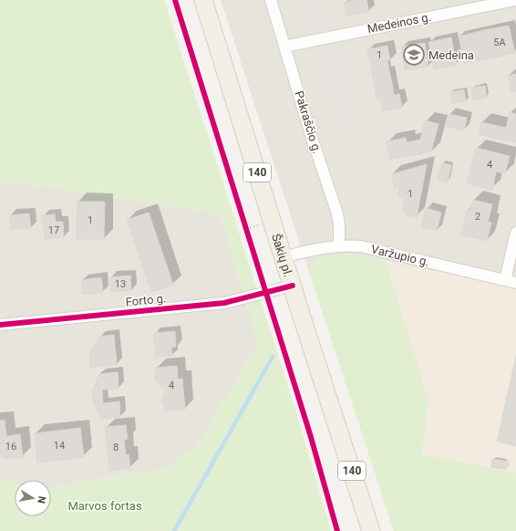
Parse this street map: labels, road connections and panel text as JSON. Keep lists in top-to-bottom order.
{
  "streets": {
    "main road": ["140", "Šakių pl."],
    "street": [
      "Medeinos g.",
      "Pakraščio g.",
      "Varžupio g.",
      "Forto g."
    ]
  },
  "crossings": [
    ["Medeinos g.", "Pakraščio g."],
    ["Pakraščio g.", "Varžupio g."],
    ["Šakių pl.", "Varžupio g."],
    ["Šakių pl.", "Forto g."]
  ],
  "parks": ["Marvos fortas"],
  "places": {
    "school or university": ["Medeina"]
  },
  "house_numbers": [
    "5A",
    "1",
    "4",
    "1",
    "2",
    "1",
    "17",
    "13",
    "4",
    "14",
    "16",
    "8"
  ],
  "north": "right"
}
